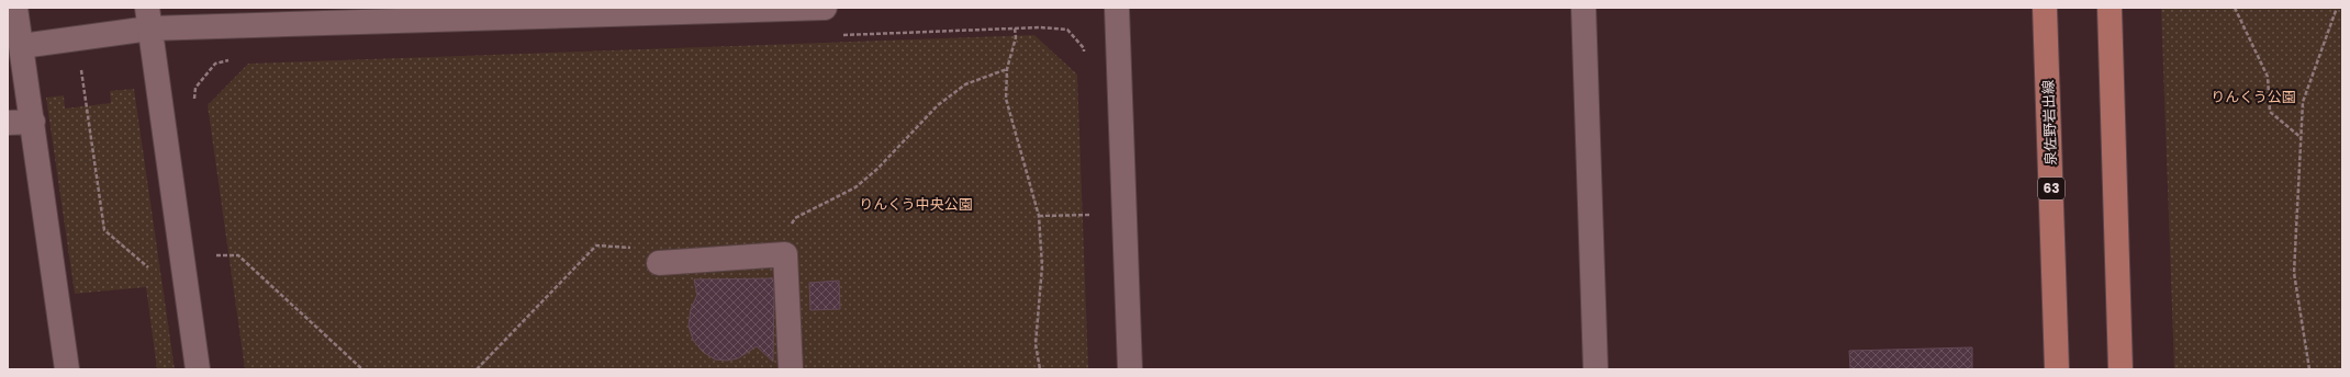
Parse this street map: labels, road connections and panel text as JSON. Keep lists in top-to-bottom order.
{
  "streets": {
    "main road": ["泉佐野岩出線", "63"]
  },
  "parks": ["りんくう公園", "りんくう中央公園"]
}
